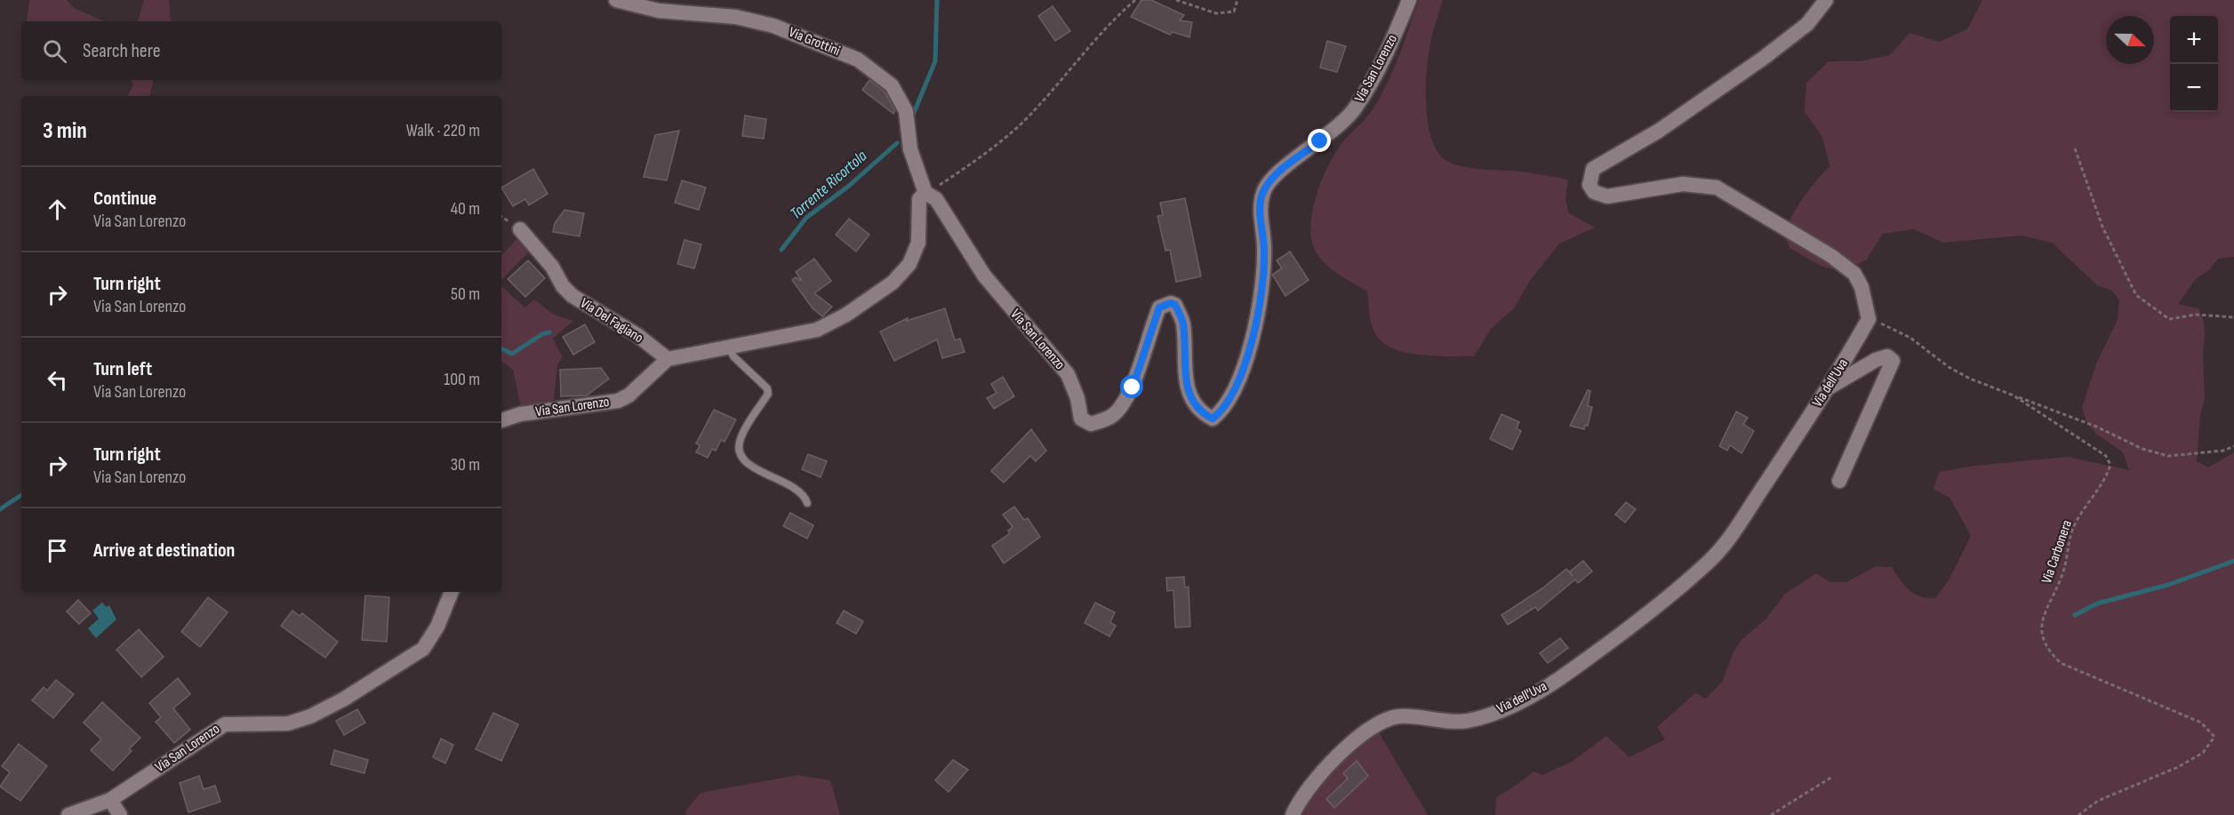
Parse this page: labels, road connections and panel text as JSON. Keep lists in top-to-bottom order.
{
  "streets": {
    "street": [
      "Via Grottini",
      "Via San Lorenzo",
      "Via Del Fagiano",
      "Via dell'Uva"
    ],
    "path": ["Via Carbonera"]
  },
  "crossings": [
    ["Via Grottini", "Via San Lorenzo"],
    ["Via San Lorenzo", "Via Del Fagiano"],
    ["Via dell'Uva", "Via Carbonera"]
  ],
  "water": ["Torrente Ricortola"],
  "north": "right",
  "page": {
    "map_buttons": ["+", "−"],
    "search": "Search here",
    "heading": ["3 min", "Walk · 220 m"],
    "list": [
      ["Continue", "Via San Lorenzo", "40 m"],
      ["Turn right", "Via San Lorenzo", "50 m"],
      ["Turn left", "Via San Lorenzo", "100 m"],
      ["Turn right", "Via San Lorenzo", "30 m"],
      "Arrive at destination"
    ]
  }
}
